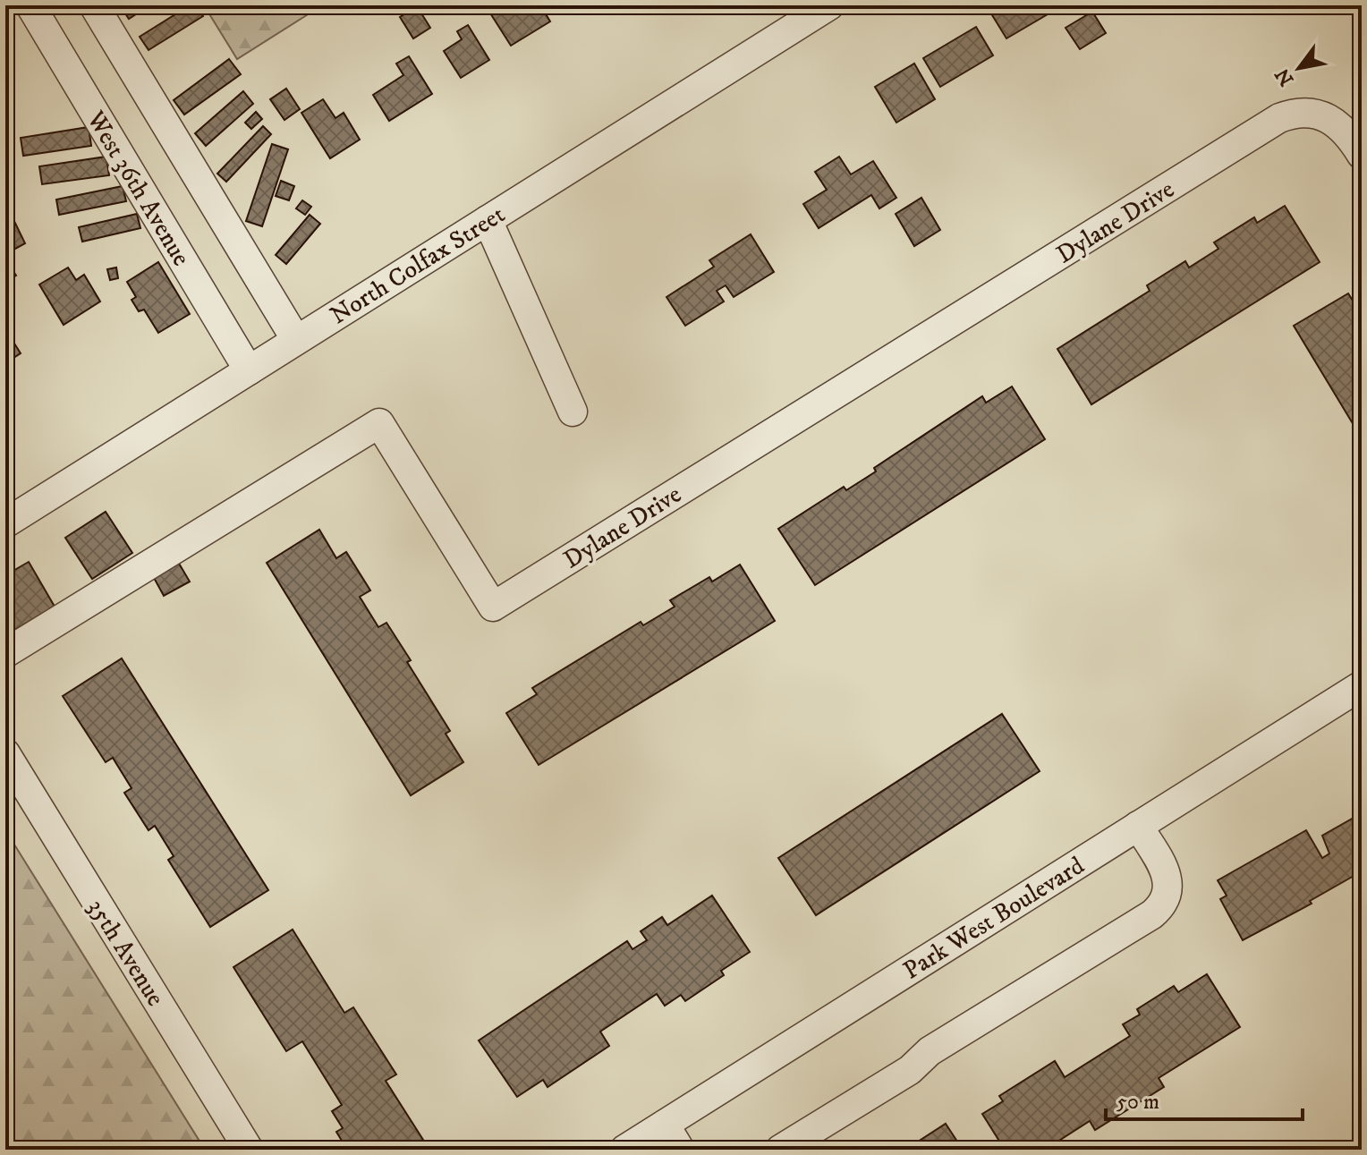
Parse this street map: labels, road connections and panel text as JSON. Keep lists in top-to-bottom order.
{
  "streets": {
    "street": [
      "West 36th Avenue",
      "Dylane Drive",
      "North Colfax Street",
      "Park West Boulevard",
      "35th Avenue"
    ]
  },
  "crossings": [
    ["West 36th Avenue", "North Colfax Street"]
  ],
  "scale_bar": "50 m",
  "north": "bottom left"
}
